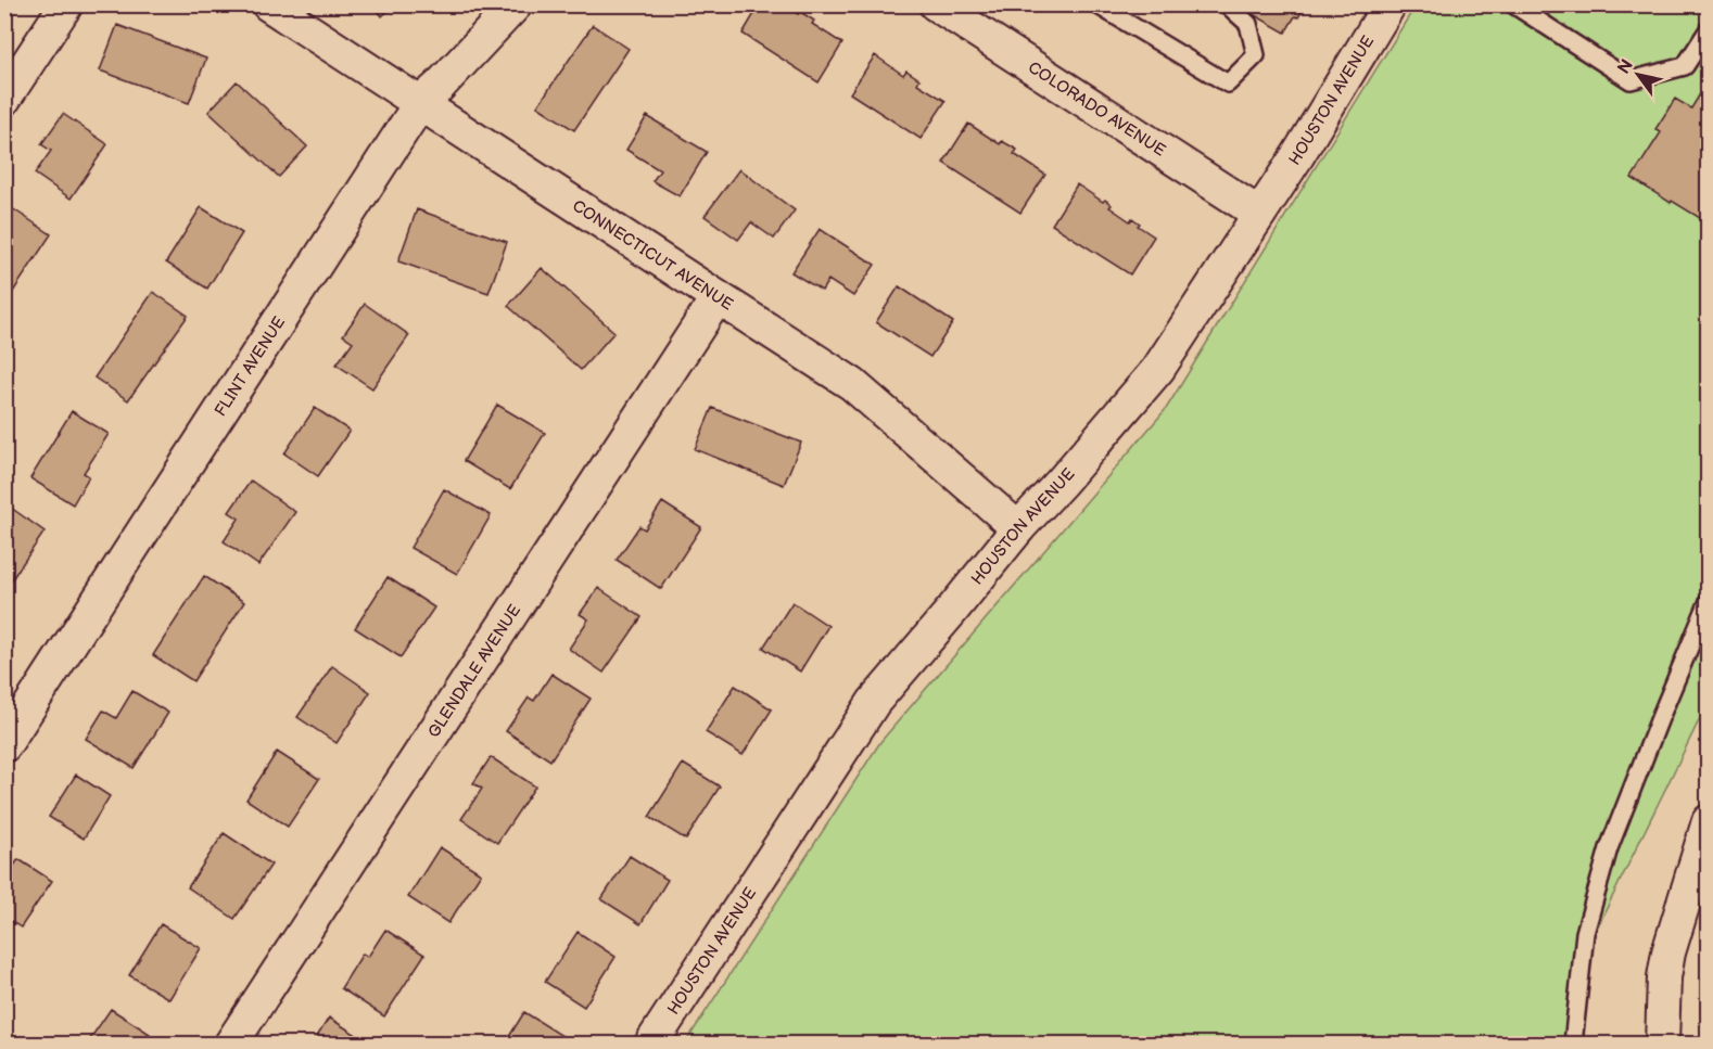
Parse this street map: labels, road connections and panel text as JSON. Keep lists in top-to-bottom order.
{
  "streets": {
    "street": [
      "HOUSTON AVENUE",
      "COLORADO AVENUE",
      "CONNECTICUT AVENUE",
      "FLINT AVENUE",
      "GLENDALE AVENUE"
    ]
  },
  "crossings": [
    ["HOUSTON AVENUE", "COLORADO AVENUE"],
    ["HOUSTON AVENUE", "CONNECTICUT AVENUE"],
    ["CONNECTICUT AVENUE", "FLINT AVENUE"],
    ["CONNECTICUT AVENUE", "GLENDALE AVENUE"]
  ],
  "north": "top left"
}
